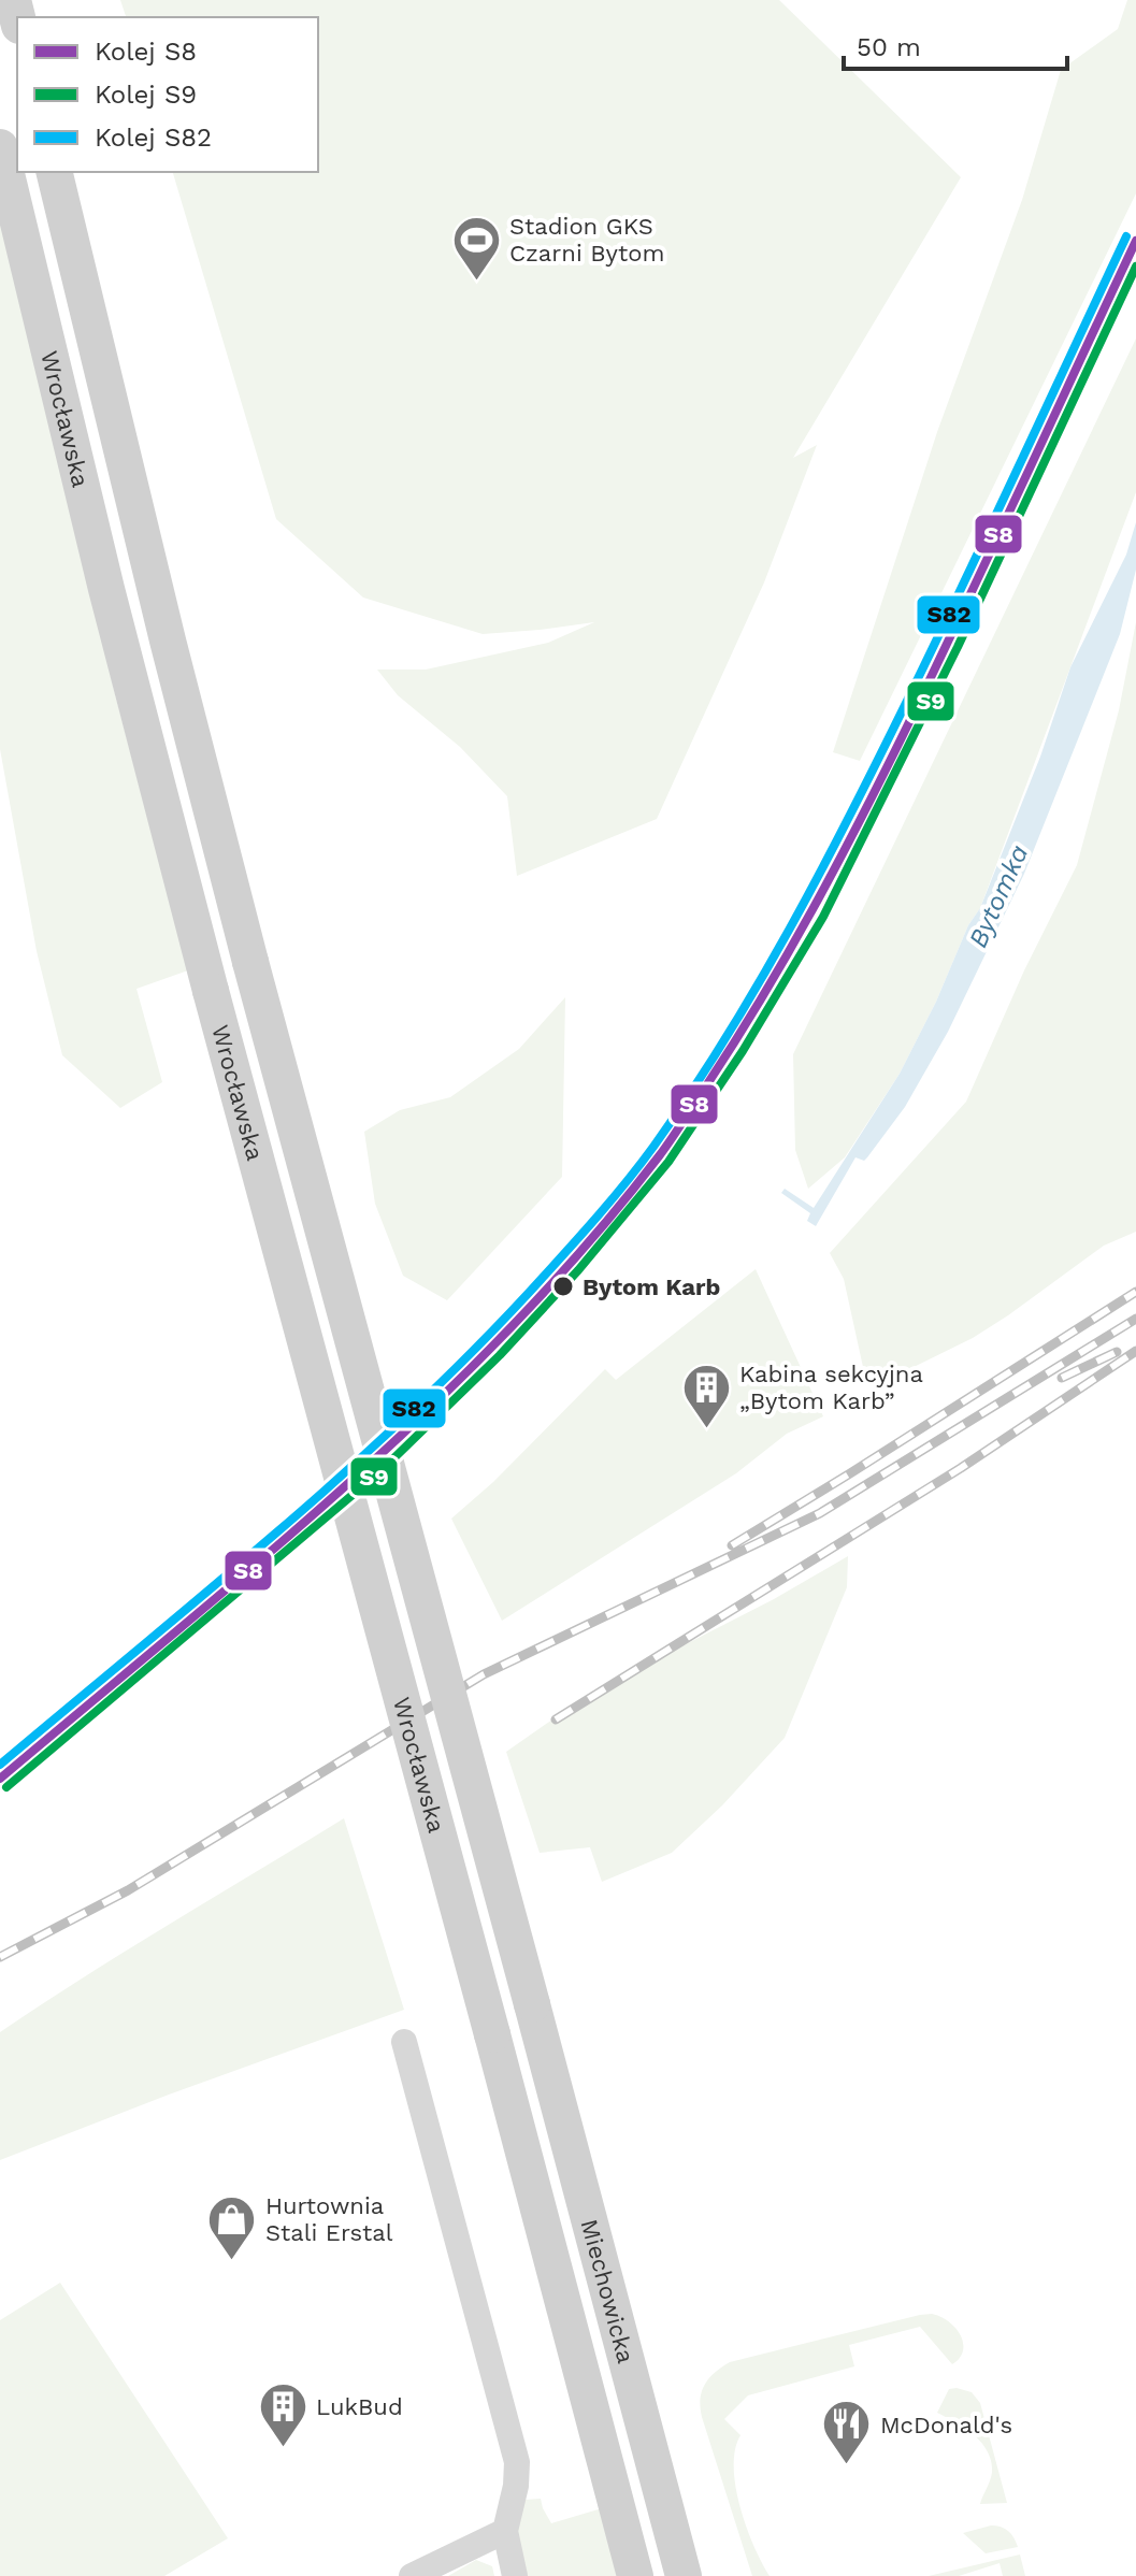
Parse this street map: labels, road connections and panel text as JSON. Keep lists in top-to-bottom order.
{
  "streets": {
    "main road": ["Wrocławska", "Miechowicka"]
  },
  "crossings": [
    ["Wrocławska", "Miechowicka"]
  ],
  "water": ["Bytomka"],
  "places": {
    "sports": ["Stadion GKS Czarni Bytom"],
    "other": ["Bytom Karb"],
    "building": ["Kabina sekcyjna „Bytom Karb”", "LukBud"],
    "shop": ["Hurtownia Stali Erstal"],
    "restaurant": ["McDonald's"]
  },
  "lines": ["rail line S82", "rail line S8", "rail line S9"],
  "legend": ["Kolej S8", "Kolej S9", "Kolej S82"],
  "scale_bar": "50 m"
}
